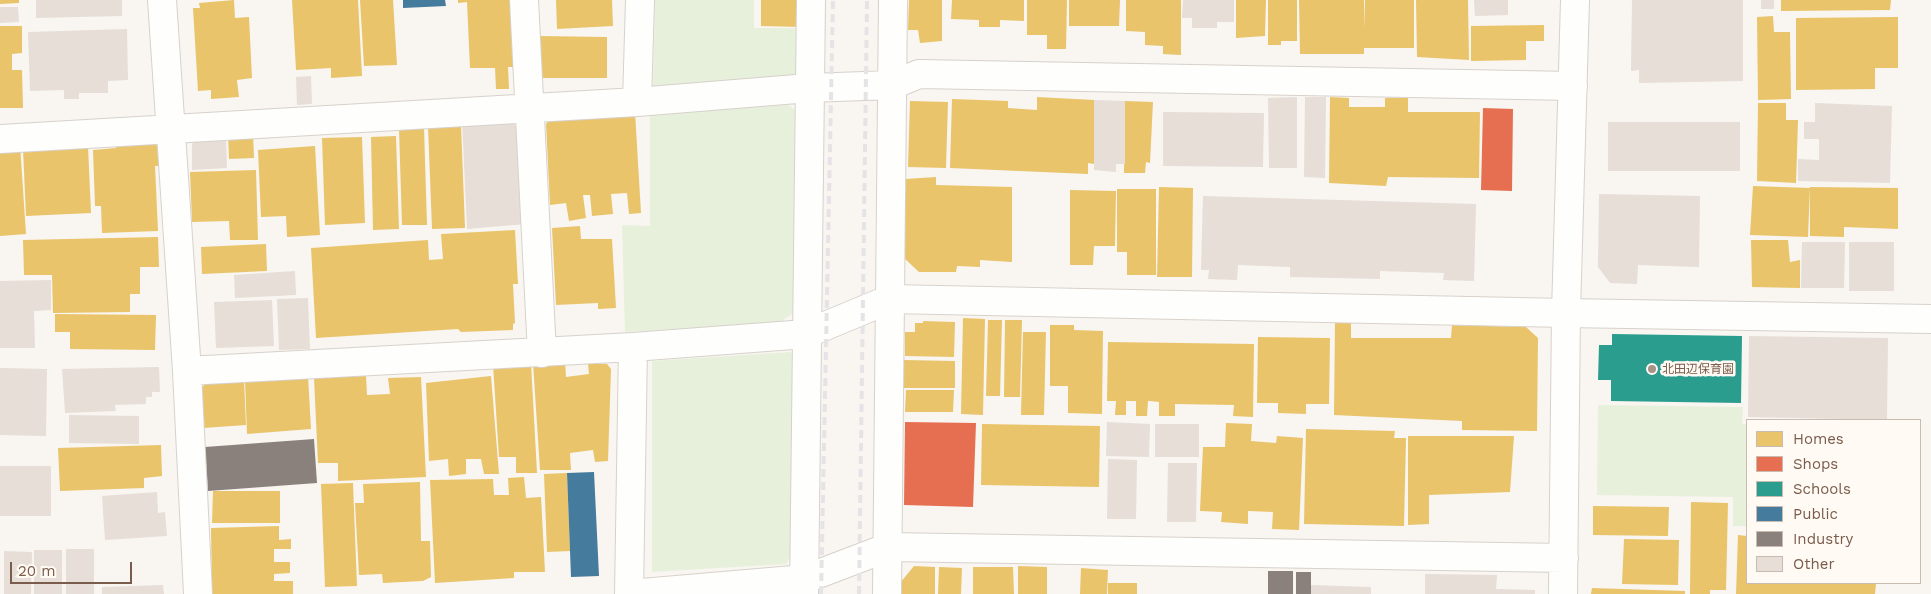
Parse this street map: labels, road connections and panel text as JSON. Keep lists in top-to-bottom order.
{
  "places": ["北田辺保育園"],
  "legend": [
    "Homes",
    "Shops",
    "Schools",
    "Public",
    "Industry",
    "Other"
  ],
  "scale_bar": "20 m"
}
